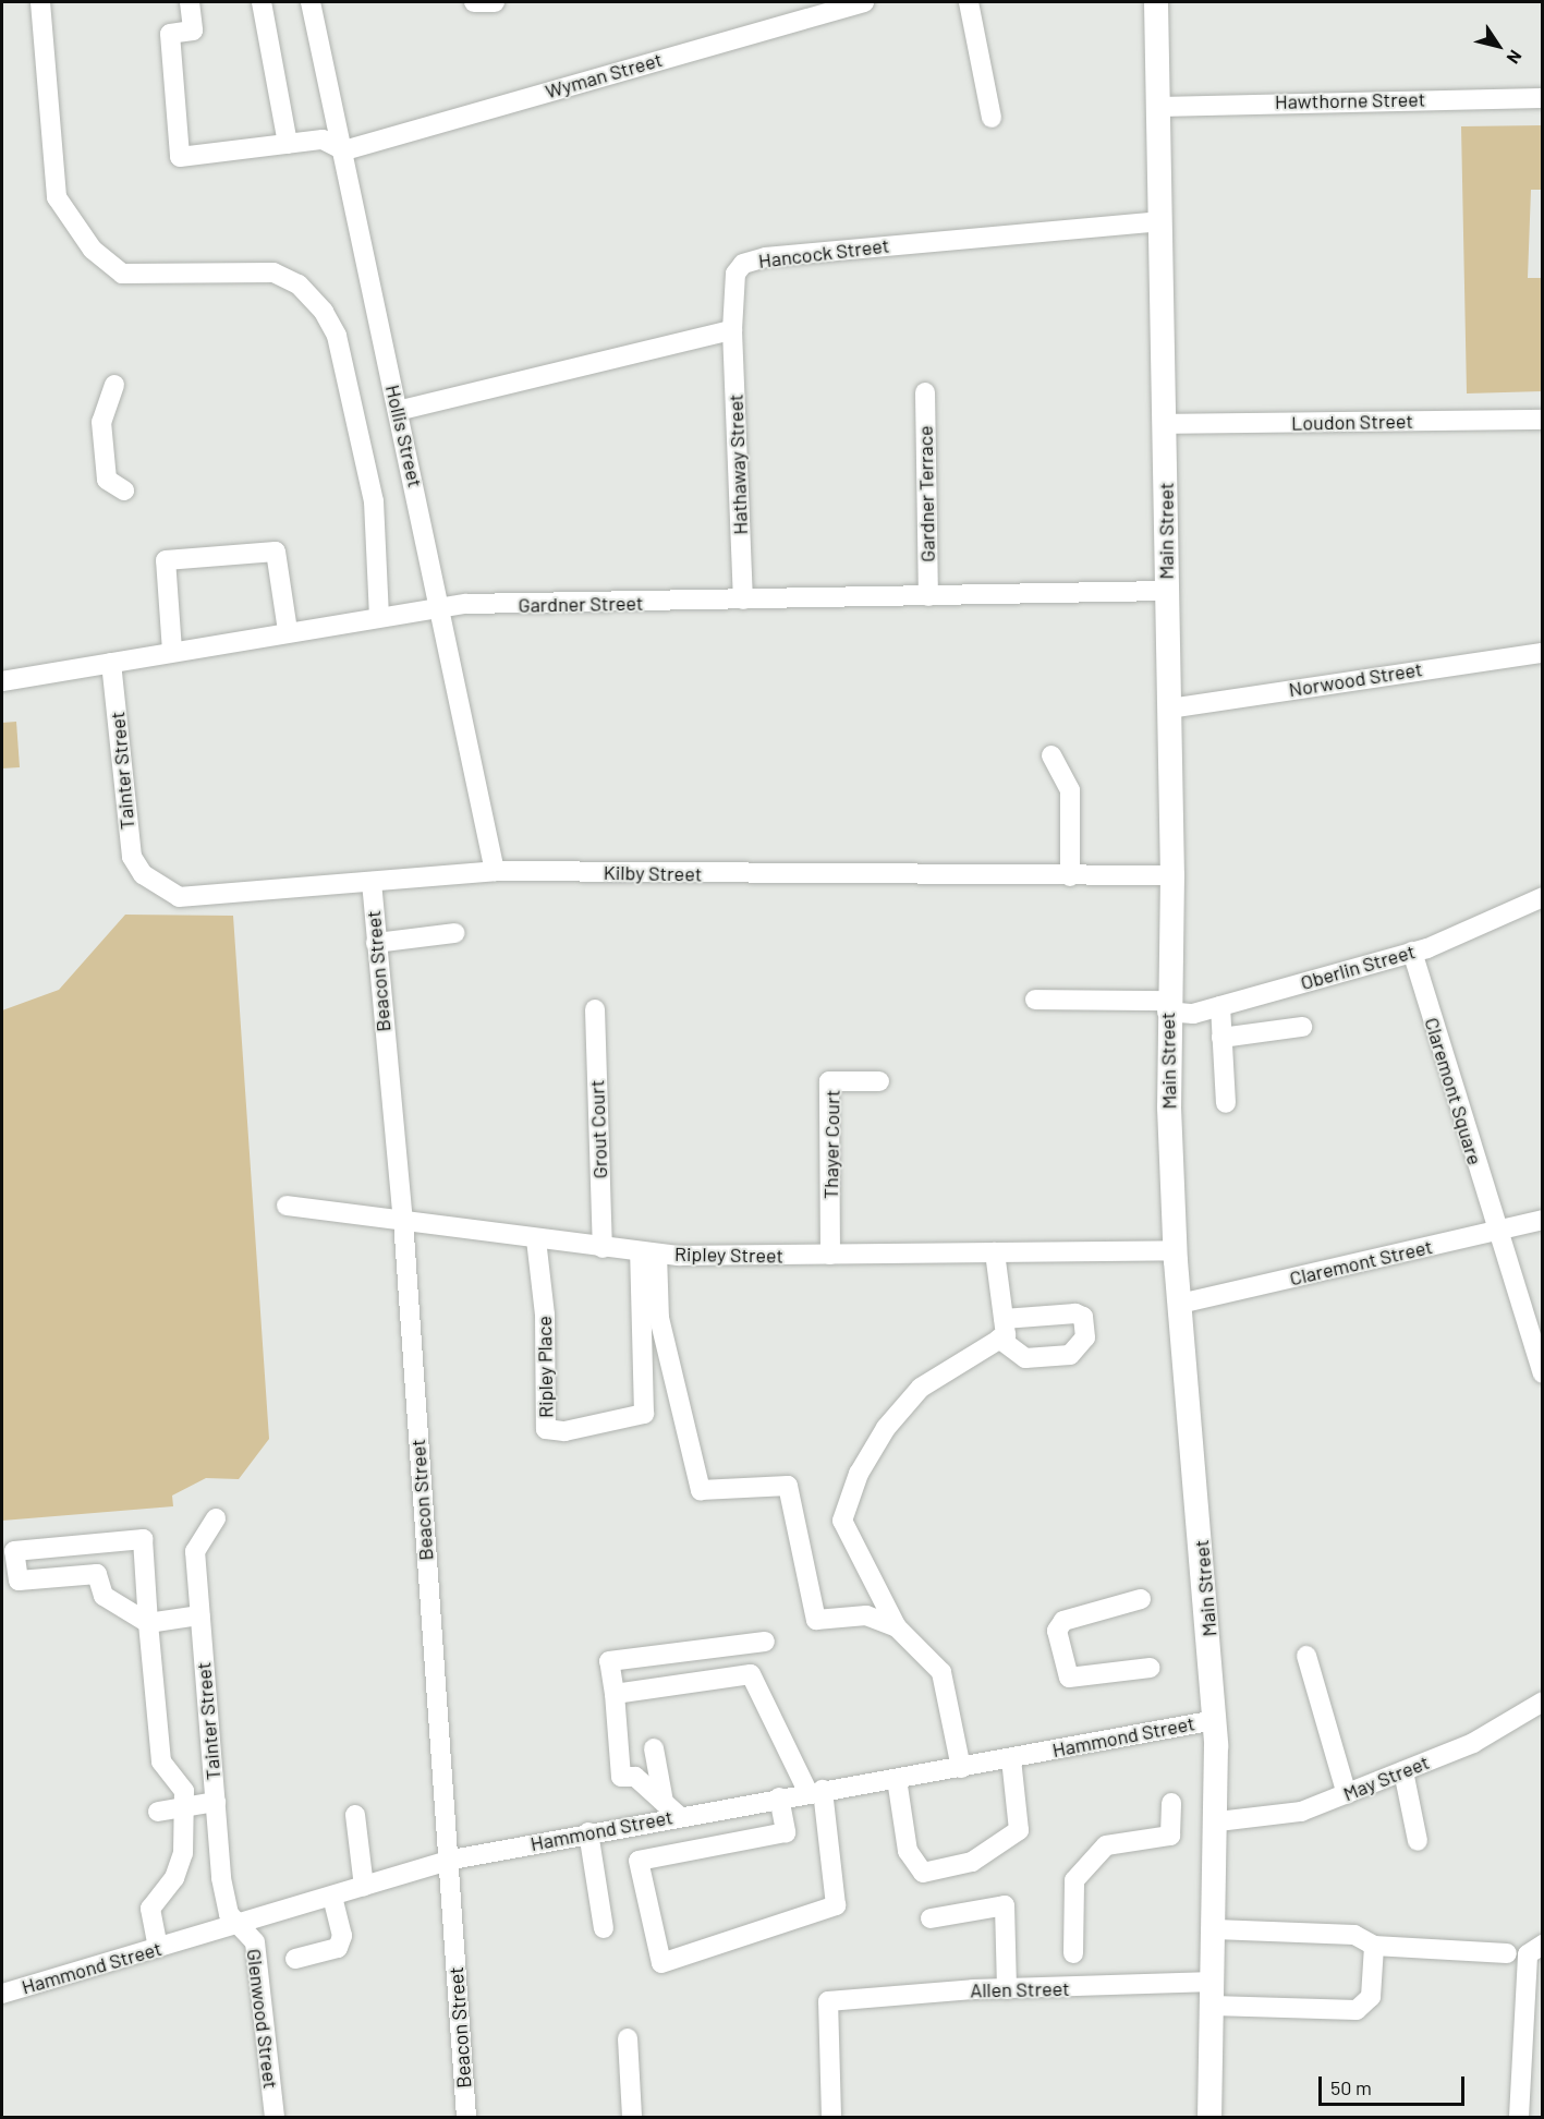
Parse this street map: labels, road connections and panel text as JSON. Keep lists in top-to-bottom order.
{
  "streets": {
    "main road": ["Main Street"],
    "street": [
      "Wyman Street",
      "Hawthorne Street",
      "Hancock Street",
      "Loudon Street",
      "Hollis Street",
      "Hathaway Street",
      "Gardner Terrace",
      "Gardner Street",
      "Norwood Street",
      "Tainter Street",
      "Kilby Street",
      "Oberlin Street",
      "Beacon Street",
      "Claremont Square",
      "Grout Court",
      "Thayer Court",
      "Ripley Street",
      "Claremont Street",
      "Ripley Place",
      "Hammond Street",
      "May Street",
      "Allen Street",
      "Glenwood Street"
    ]
  },
  "crossings": [
    ["Wyman Street", "Hollis Street"],
    ["Hawthorne Street", "Main Street"],
    ["Hancock Street", "Hathaway Street"],
    ["Hancock Street", "Main Street"],
    ["Loudon Street", "Main Street"],
    ["Hollis Street", "Gardner Street"],
    ["Hollis Street", "Kilby Street"],
    ["Hathaway Street", "Gardner Street"],
    ["Gardner Terrace", "Gardner Street"],
    ["Main Street", "Gardner Street"],
    ["Main Street", "Norwood Street"],
    ["Main Street", "Kilby Street"],
    ["Main Street", "Oberlin Street"],
    ["Main Street", "Ripley Street"],
    ["Main Street", "Claremont Street"],
    ["Main Street", "Hammond Street"],
    ["Main Street", "May Street"],
    ["Main Street", "Allen Street"],
    ["Gardner Street", "Tainter Street"],
    ["Tainter Street", "Kilby Street"],
    ["Tainter Street", "Hammond Street"],
    ["Tainter Street", "Glenwood Street"],
    ["Kilby Street", "Beacon Street"],
    ["Oberlin Street", "Claremont Square"],
    ["Beacon Street", "Ripley Street"],
    ["Beacon Street", "Hammond Street"],
    ["Claremont Square", "Claremont Street"],
    ["Grout Court", "Ripley Street"],
    ["Thayer Court", "Ripley Street"],
    ["Ripley Street", "Ripley Place"],
    ["Hammond Street", "Glenwood Street"]
  ],
  "scale_bar": "50 m",
  "north": "bottom right"
}
